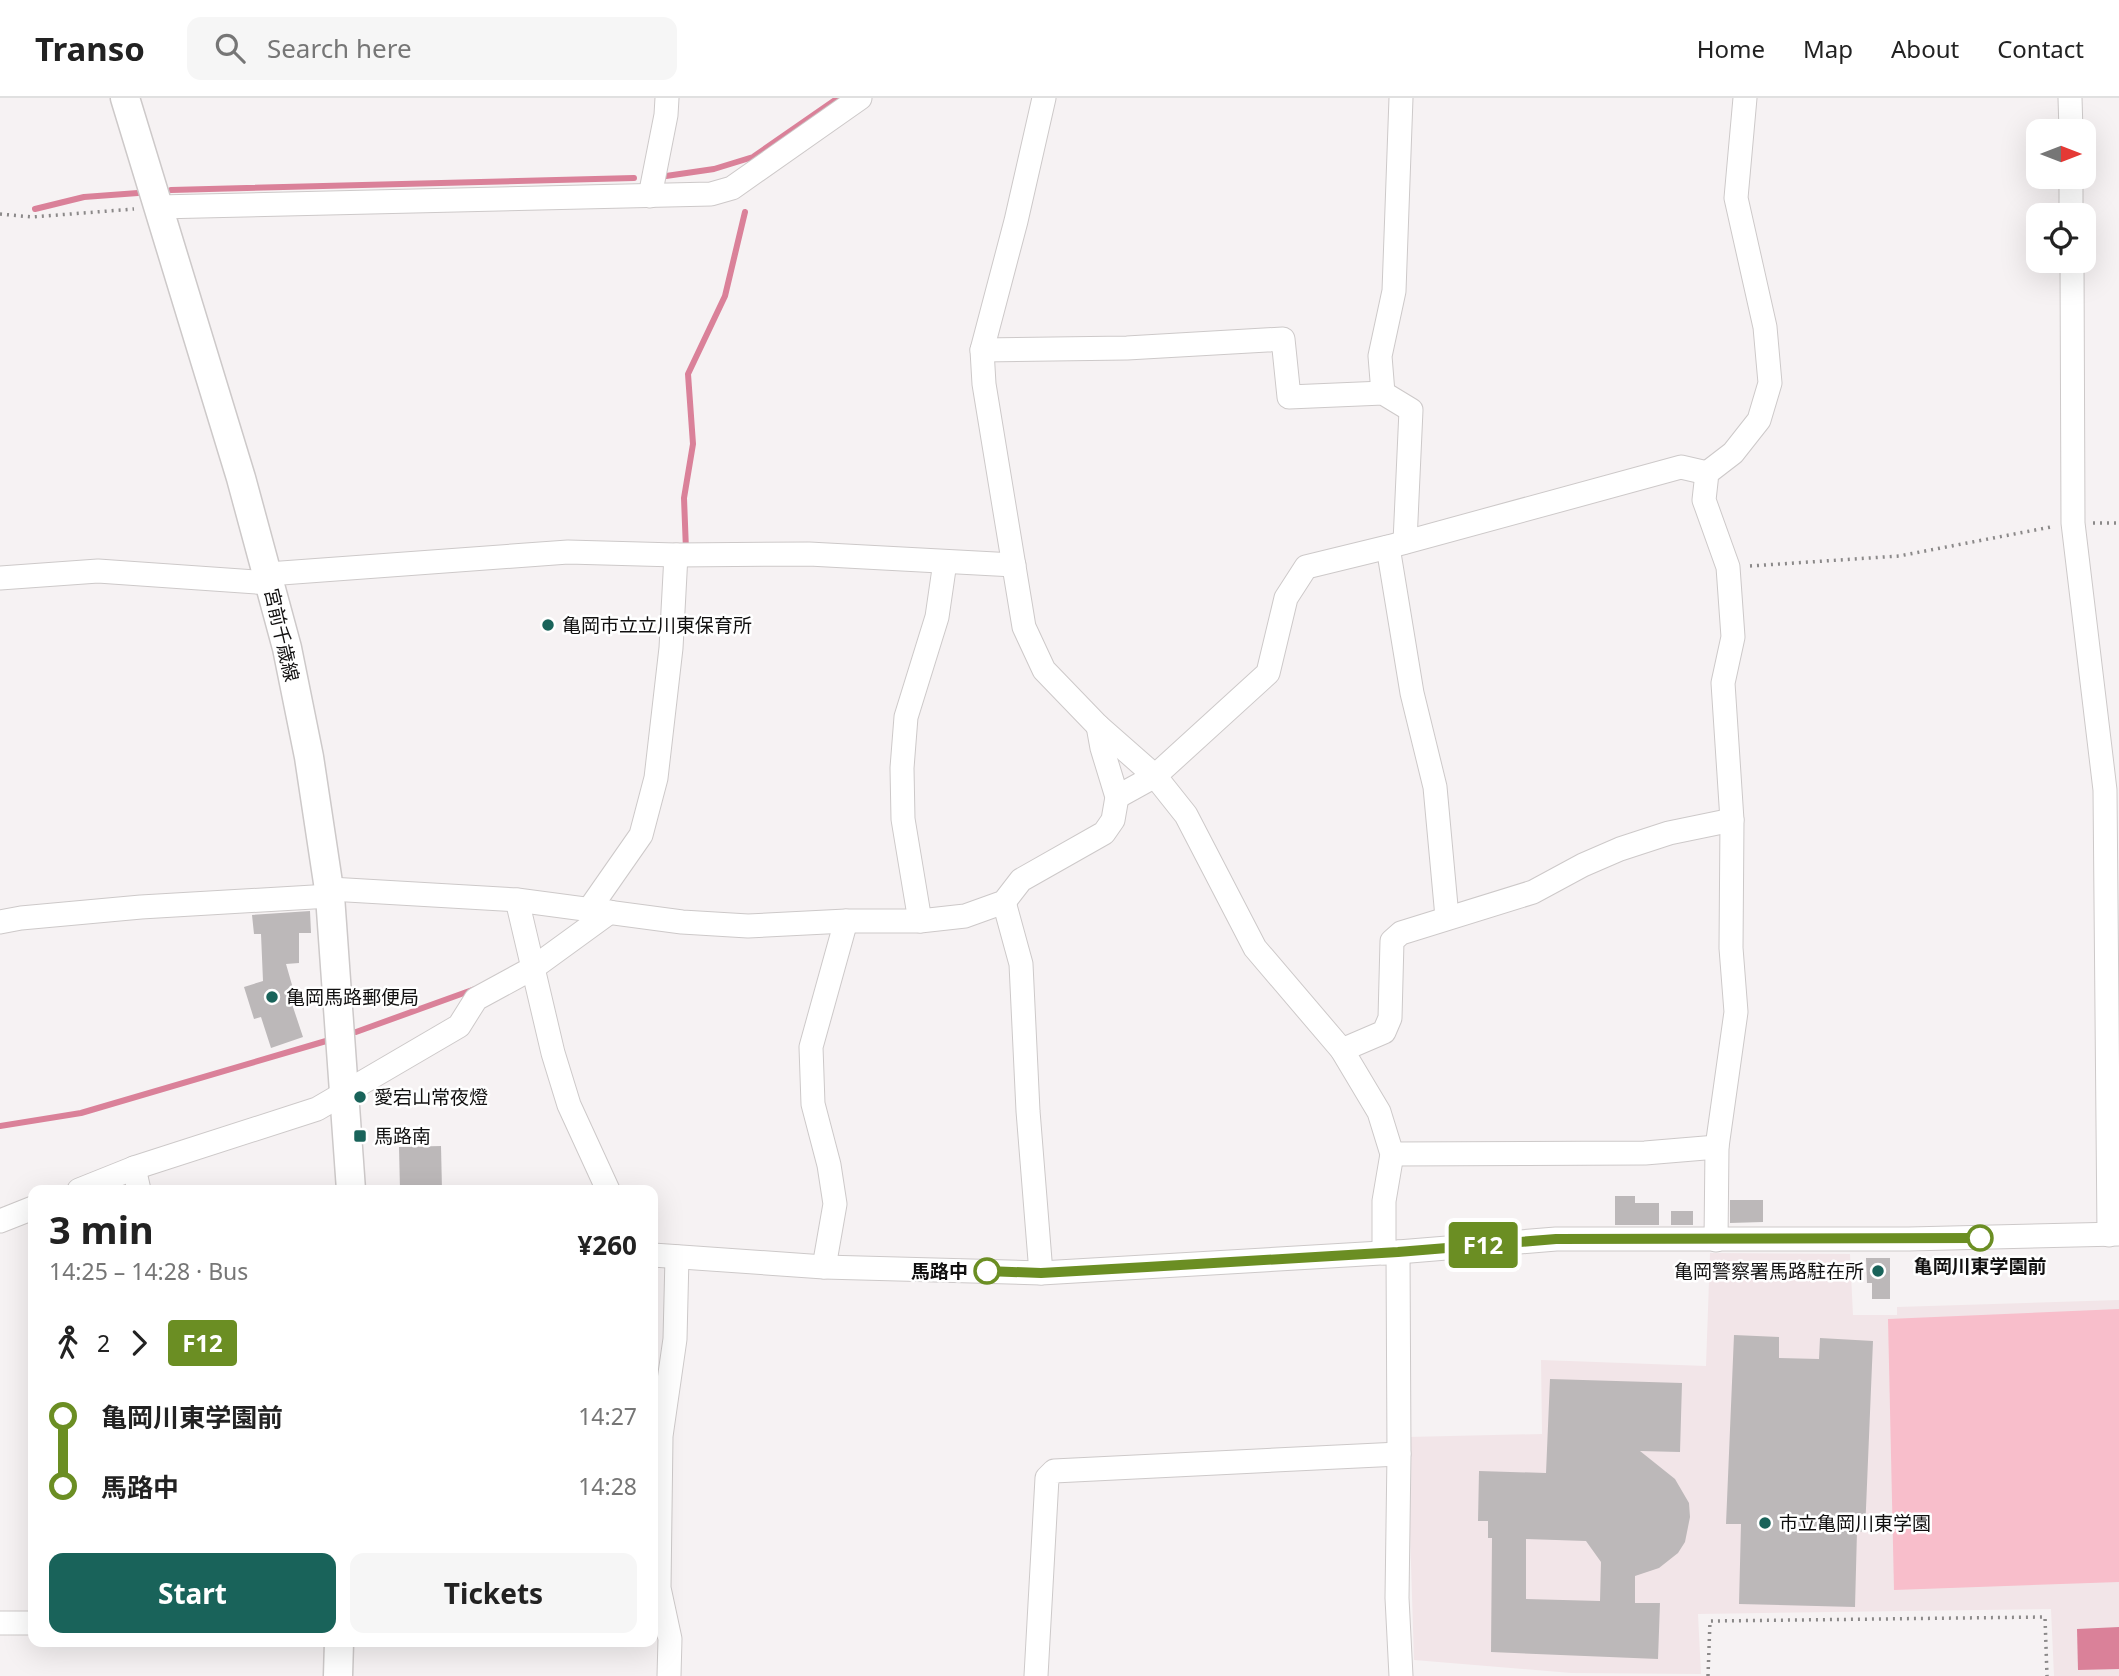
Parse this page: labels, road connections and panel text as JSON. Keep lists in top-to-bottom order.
{
  "streets": {
    "main road": ["宮前千歳線"]
  },
  "places": {
    "other": [
      "亀岡市立立川東保育所",
      "亀岡馬路郵便局",
      "愛宕山常夜燈",
      "亀岡川東学園前",
      "馬路中",
      "亀岡警察署馬路駐在所",
      "市立亀岡川東学園"
    ],
    "transit": ["馬路南"]
  },
  "lines": ["bus line F12"],
  "north": "right",
  "page": {
    "header": "Transo",
    "search": "Search here",
    "nav": [
      "Home",
      "Map",
      "About",
      "Contact"
    ],
    "on_map": "F12",
    "heading": ["3 min", "14:25 – 14:28 · Bus", "¥260"],
    "legs": ["2", "F12"],
    "list": [
      {
        "name": "亀岡川東学園前",
        "value": "14:27"
      },
      {
        "name": "馬路中",
        "value": "14:28"
      }
    ],
    "buttons": ["Start", "Tickets"]
  }
}
